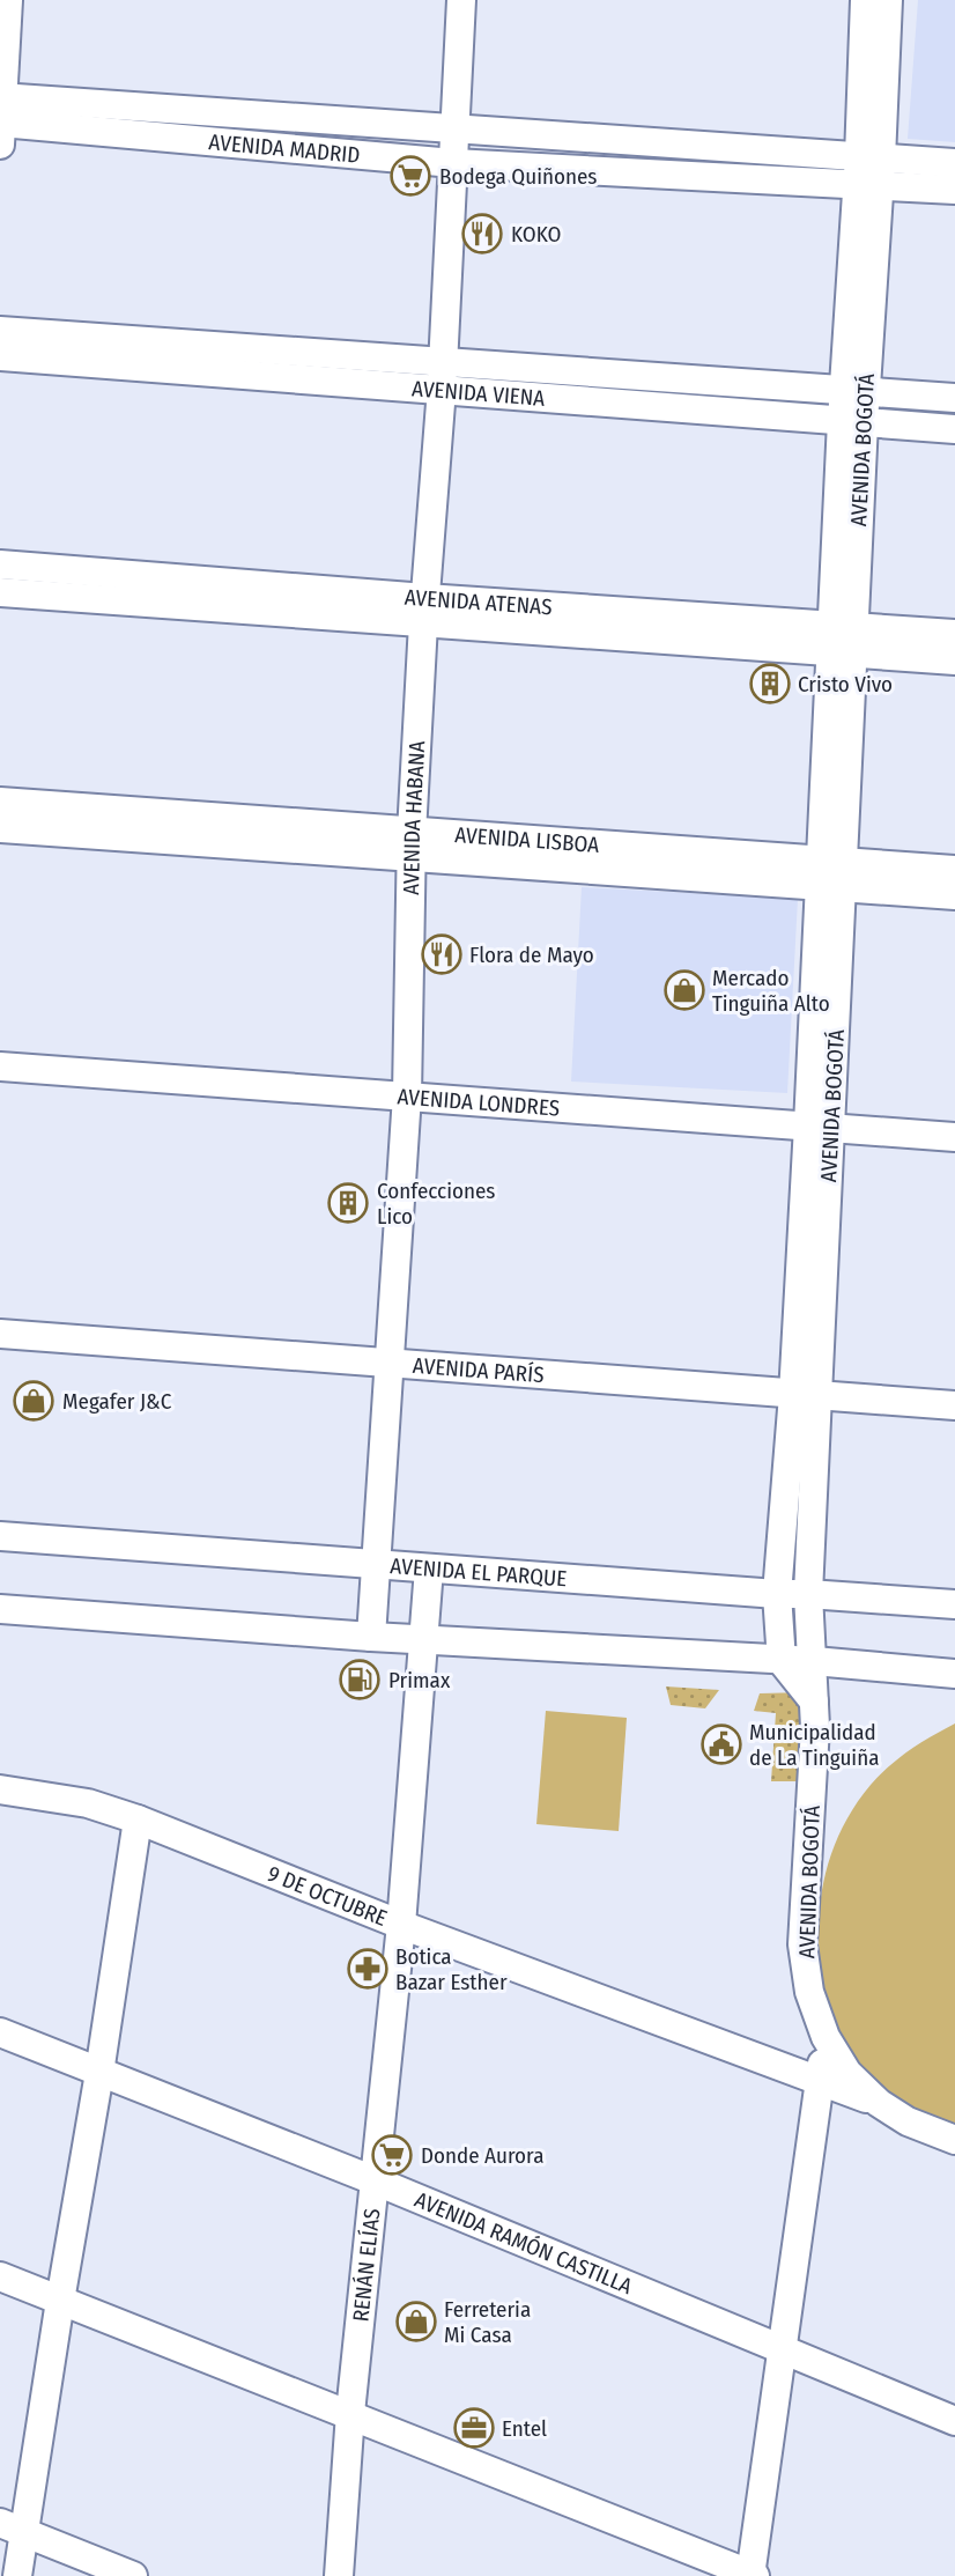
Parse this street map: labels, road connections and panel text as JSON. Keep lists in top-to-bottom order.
{
  "streets": {
    "street": [
      "AVENIDA MADRID",
      "AVENIDA VIENA",
      "AVENIDA BOGOTÁ",
      "AVENIDA ATENAS",
      "AVENIDA HABANA",
      "AVENIDA LISBOA",
      "AVENIDA LONDRES",
      "AVENIDA PARÍS",
      "AVENIDA EL PARQUE",
      "9 DE OCTUBRE",
      "AVENIDA RAMÓN CASTILLA",
      "RENÁN ELÍAS"
    ]
  },
  "crossings": [
    ["AVENIDA MADRID", "AVENIDA BOGOTÁ"],
    ["AVENIDA MADRID", "AVENIDA HABANA"],
    ["AVENIDA VIENA", "AVENIDA BOGOTÁ"],
    ["AVENIDA VIENA", "AVENIDA HABANA"],
    ["AVENIDA BOGOTÁ", "AVENIDA ATENAS"],
    ["AVENIDA BOGOTÁ", "AVENIDA LISBOA"],
    ["AVENIDA BOGOTÁ", "AVENIDA LONDRES"],
    ["AVENIDA BOGOTÁ", "AVENIDA PARÍS"],
    ["AVENIDA BOGOTÁ", "AVENIDA EL PARQUE"],
    ["AVENIDA BOGOTÁ", "9 DE OCTUBRE"],
    ["AVENIDA ATENAS", "AVENIDA HABANA"],
    ["AVENIDA HABANA", "AVENIDA LISBOA"],
    ["AVENIDA HABANA", "AVENIDA LONDRES"],
    ["AVENIDA HABANA", "AVENIDA PARÍS"],
    ["AVENIDA HABANA", "AVENIDA EL PARQUE"],
    ["AVENIDA EL PARQUE", "RENÁN ELÍAS"],
    ["9 DE OCTUBRE", "RENÁN ELÍAS"],
    ["AVENIDA RAMÓN CASTILLA", "RENÁN ELÍAS"]
  ],
  "places": {
    "supermarket": ["Bodega Quiñones", "Donde Aurora"],
    "restaurant": ["KOKO", "Flora de Mayo"],
    "building": ["Cristo Vivo", "Confecciones Lico"],
    "shop": ["Mercado Tinguiña Alto", "Megafer J&C", "Ferreteria Mi Casa"],
    "fuel station": ["Primax"],
    "public building": ["Municipalidad de La Tinguiña"],
    "pharmacy": ["Botica Bazar Esther"],
    "office": ["Entel"]
  }
}
